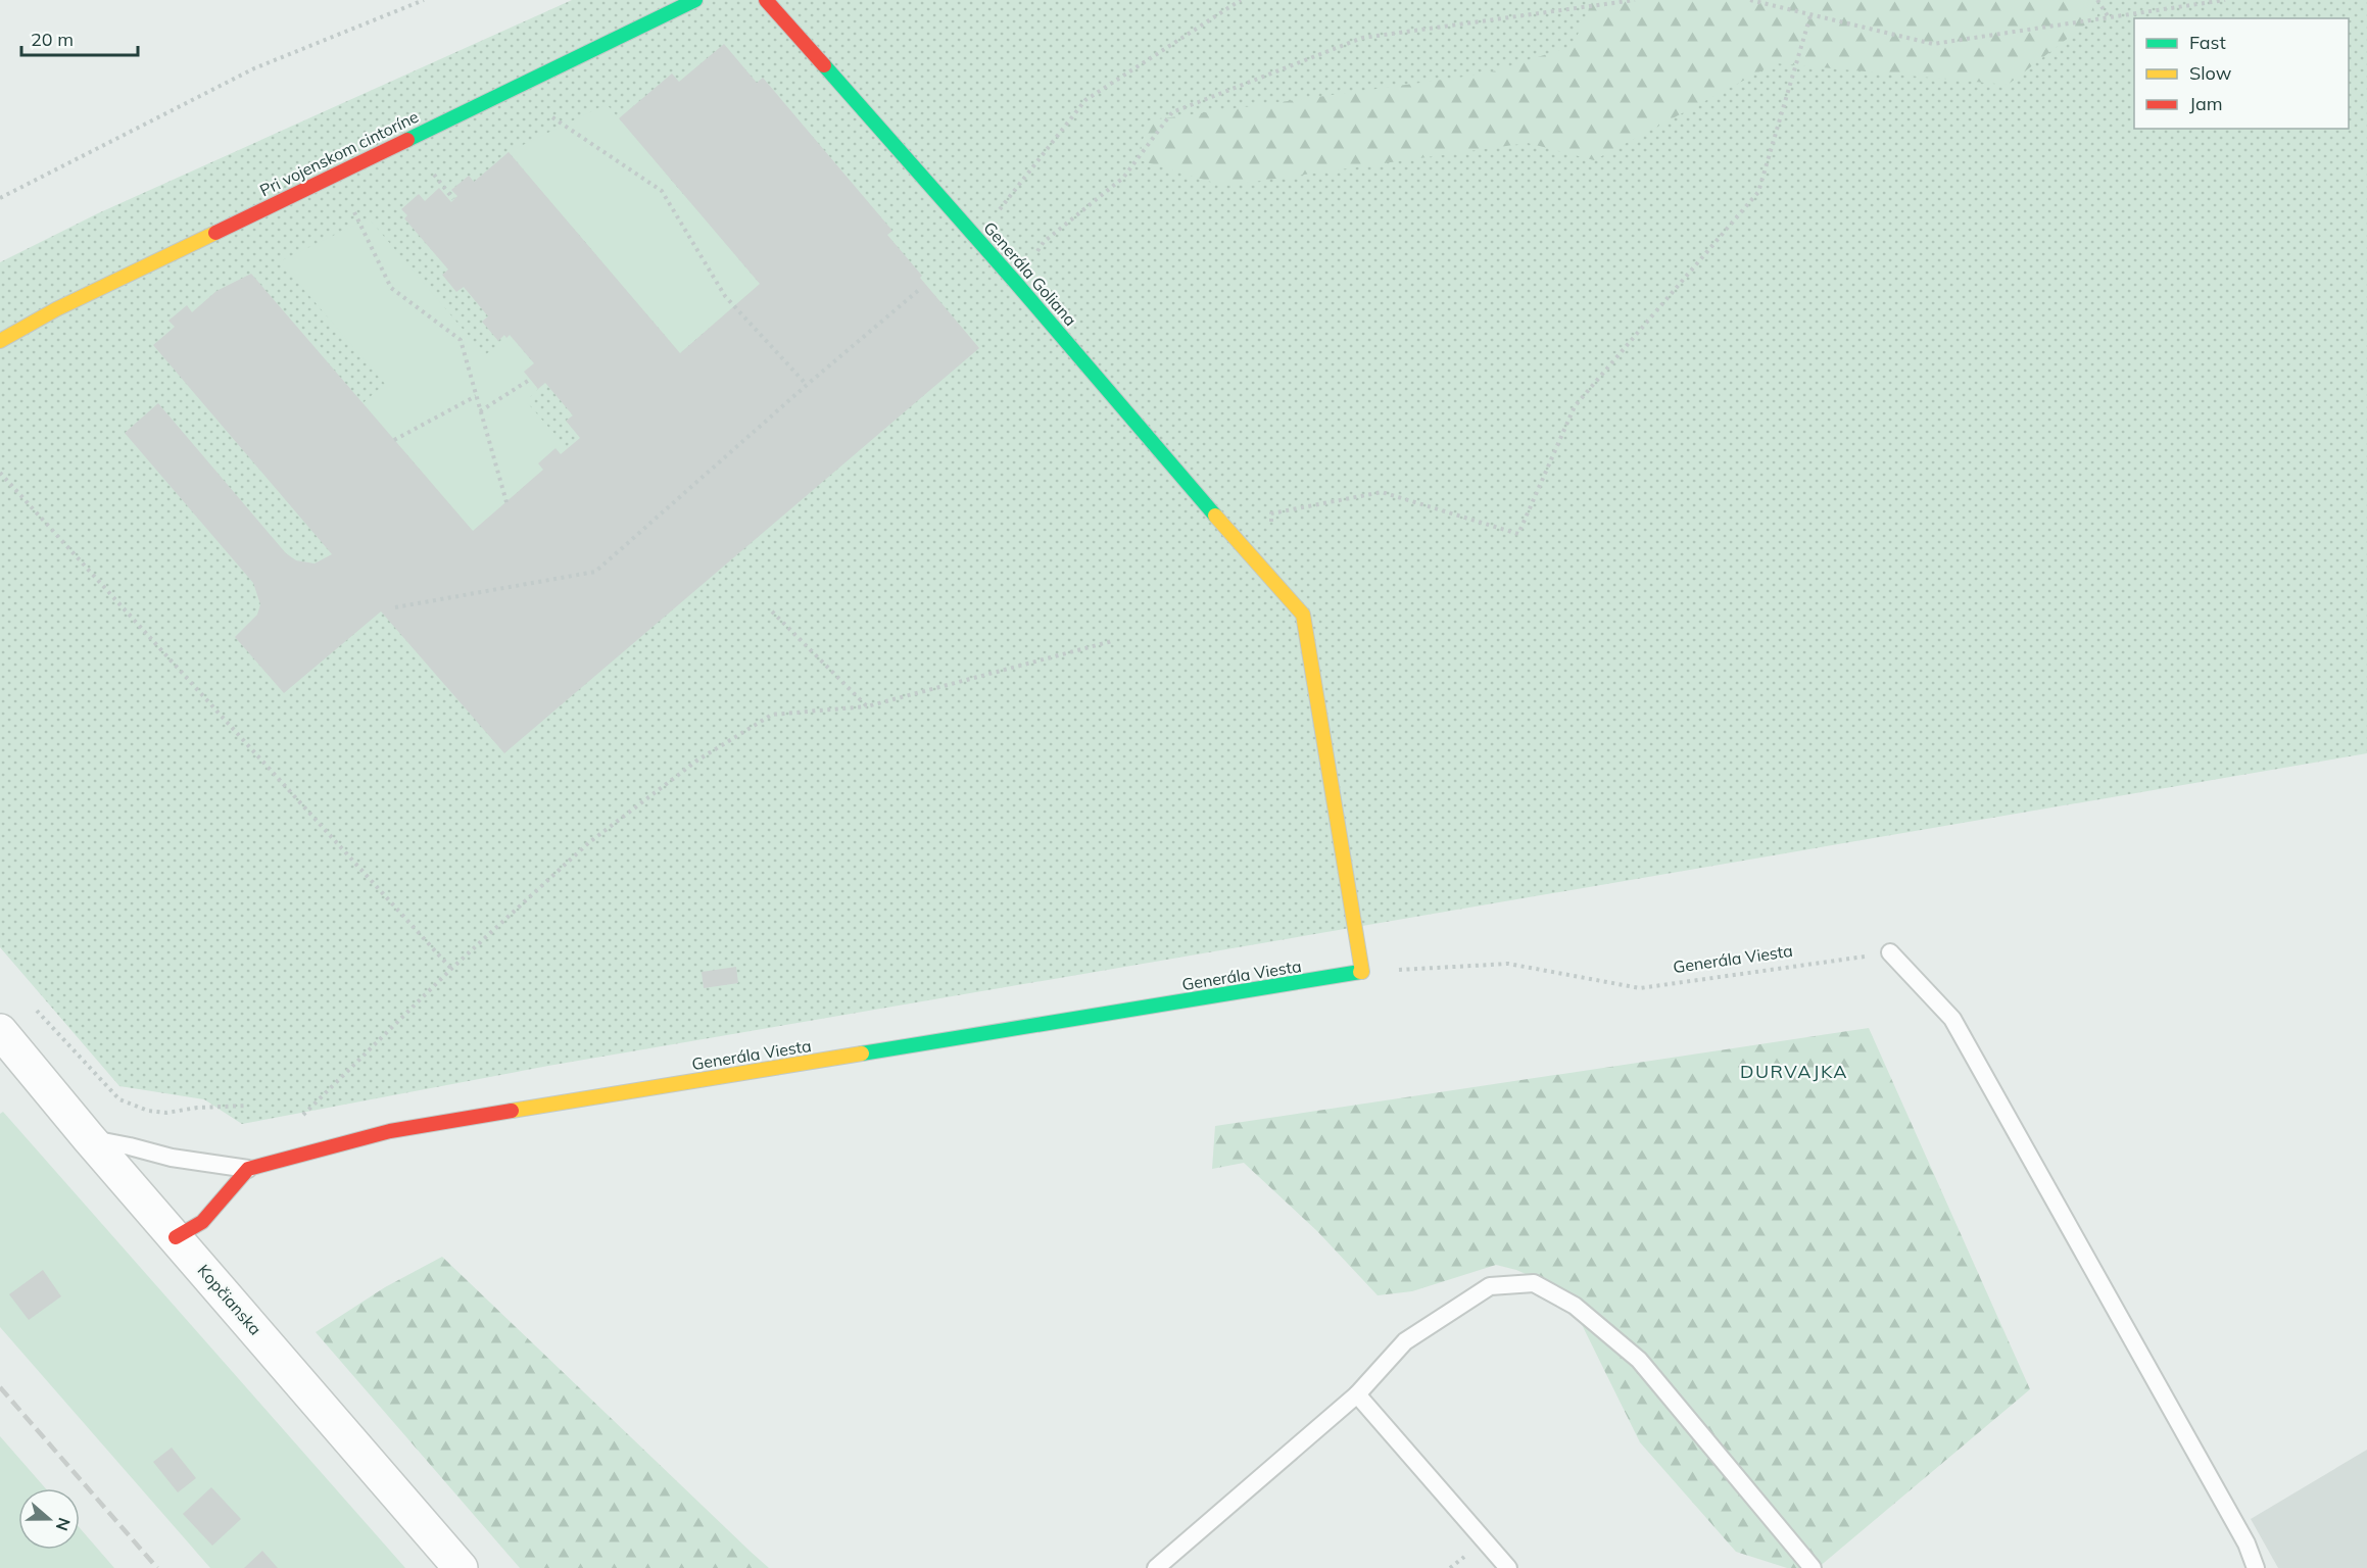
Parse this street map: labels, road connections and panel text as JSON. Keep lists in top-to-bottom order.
{
  "streets": {
    "street": [
      "Pri vojenskom cintoríne",
      "Generála Goliana",
      "Generála Viesta",
      "Kopčianska"
    ]
  },
  "districts": ["DURVAJKA"],
  "legend": ["Fast", "Slow", "Jam"],
  "scale_bar": "20 m",
  "north": "right"
}
